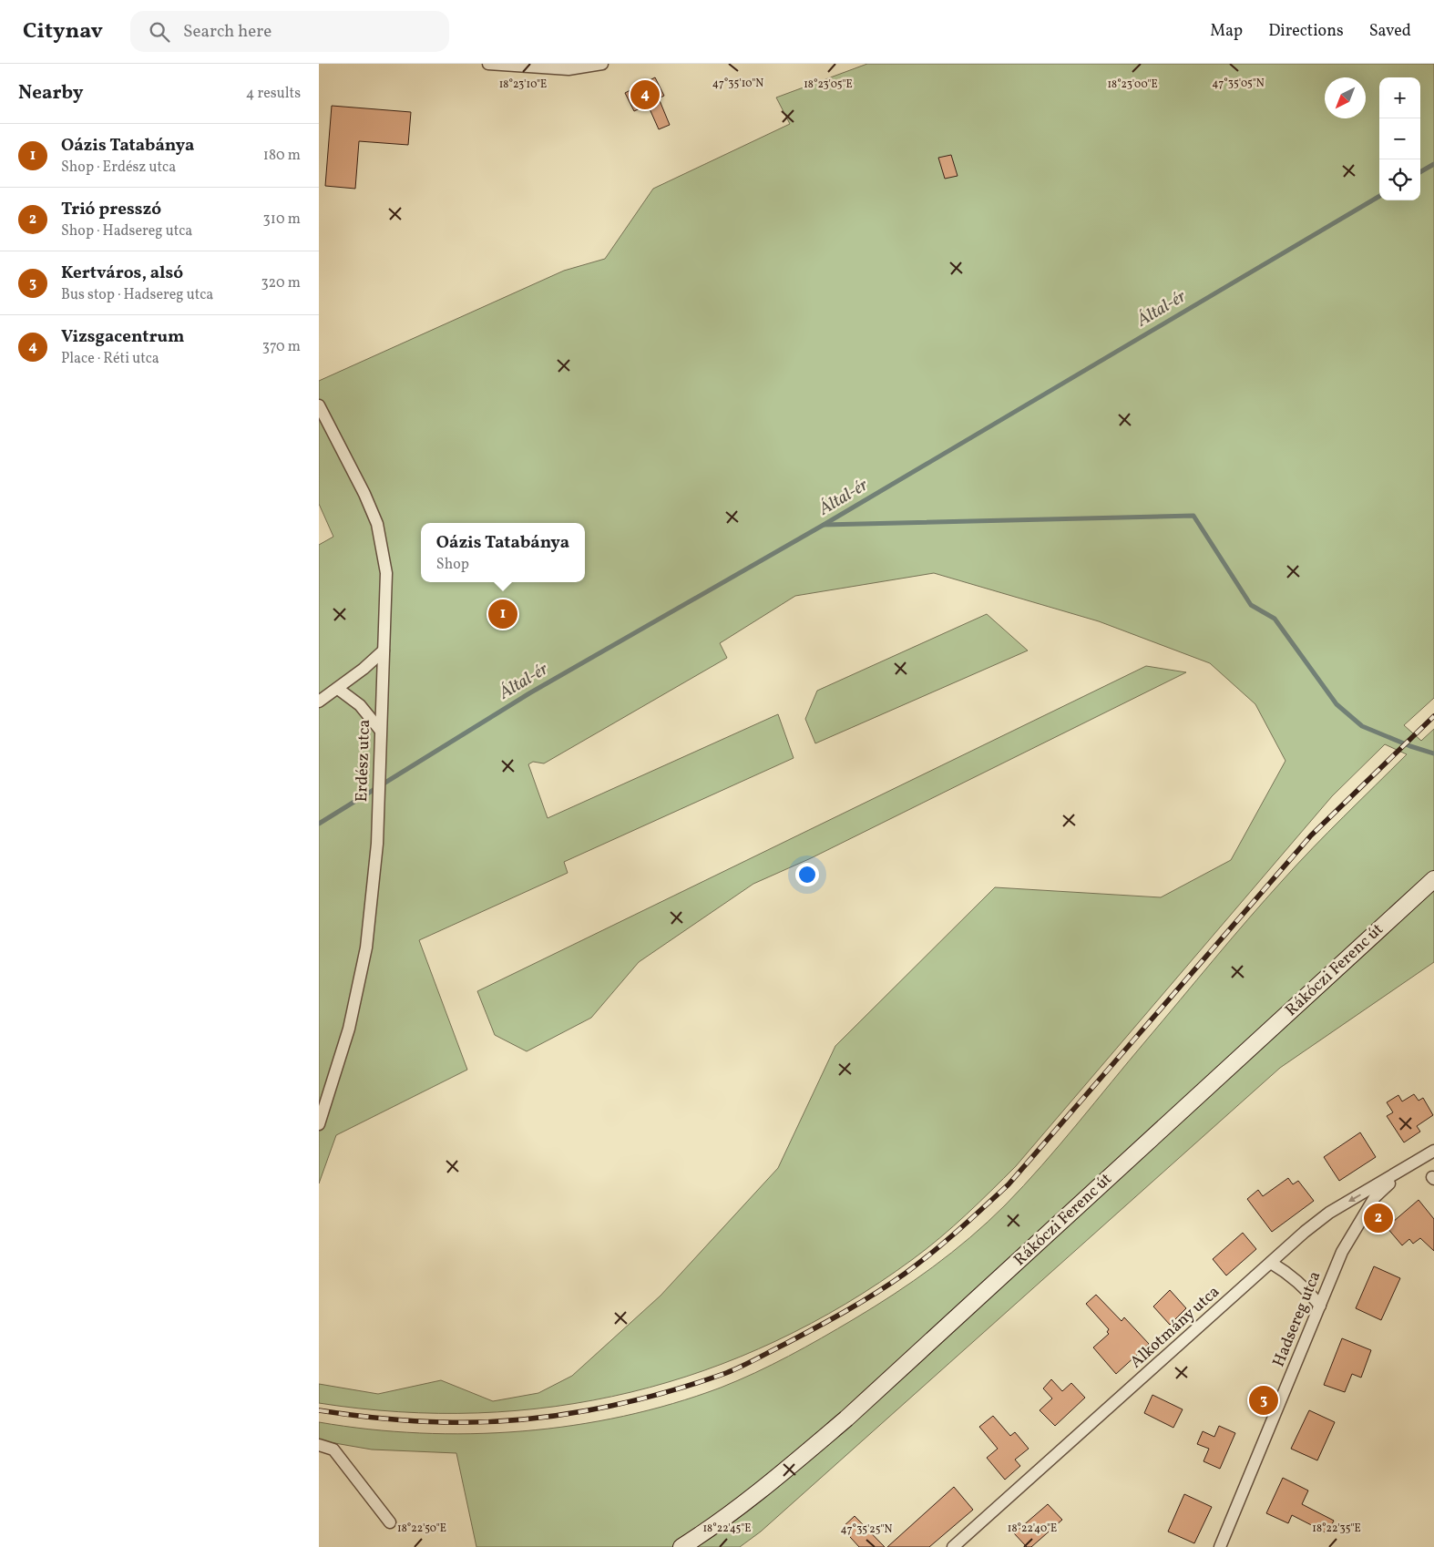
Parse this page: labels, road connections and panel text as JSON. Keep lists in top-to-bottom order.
{
  "streets": {
    "main road": ["Rákóczi Ferenc út"],
    "street": ["Erdész utca", "Hadsereg utca", "Alkotmány utca"]
  },
  "crossings": [
    ["Hadsereg utca", "Alkotmány utca"]
  ],
  "water": ["Által-ér"],
  "north": "bottom left",
  "page": {
    "header": "Citynav",
    "search": "Search here",
    "nav": ["Map", "Directions", "Saved"],
    "heading": ["Nearby", "4 results"],
    "map_buttons": ["+", "−"],
    "pins": [
      "4",
      "1",
      "2",
      "3"
    ],
    "list": [
      {
        "mark": "1",
        "name": "Oázis Tatabánya",
        "note": "Shop · Erdész utca",
        "value": "180 m"
      },
      {
        "mark": "2",
        "name": "Trió presszó",
        "note": "Shop · Hadsereg utca",
        "value": "310 m"
      },
      {
        "mark": "3",
        "name": "Kertváros, alsó",
        "note": "Bus stop · Hadsereg utca",
        "value": "320 m"
      },
      {
        "mark": "4",
        "name": "Vizsgacentrum",
        "note": "Place · Réti utca",
        "value": "370 m"
      }
    ],
    "popup": ["Oázis Tatabánya", "Shop"]
  },
  "coordinates": [
    "47°35'10\"N",
    "47°35'05\"N",
    "18°23'10\"E",
    "18°23'05\"E",
    "18°23'00\"E",
    "18°22'50\"E",
    "18°22'45\"E",
    "18°22'40\"E",
    "18°22'35\"E",
    "47°35'25\"N"
  ]
}
